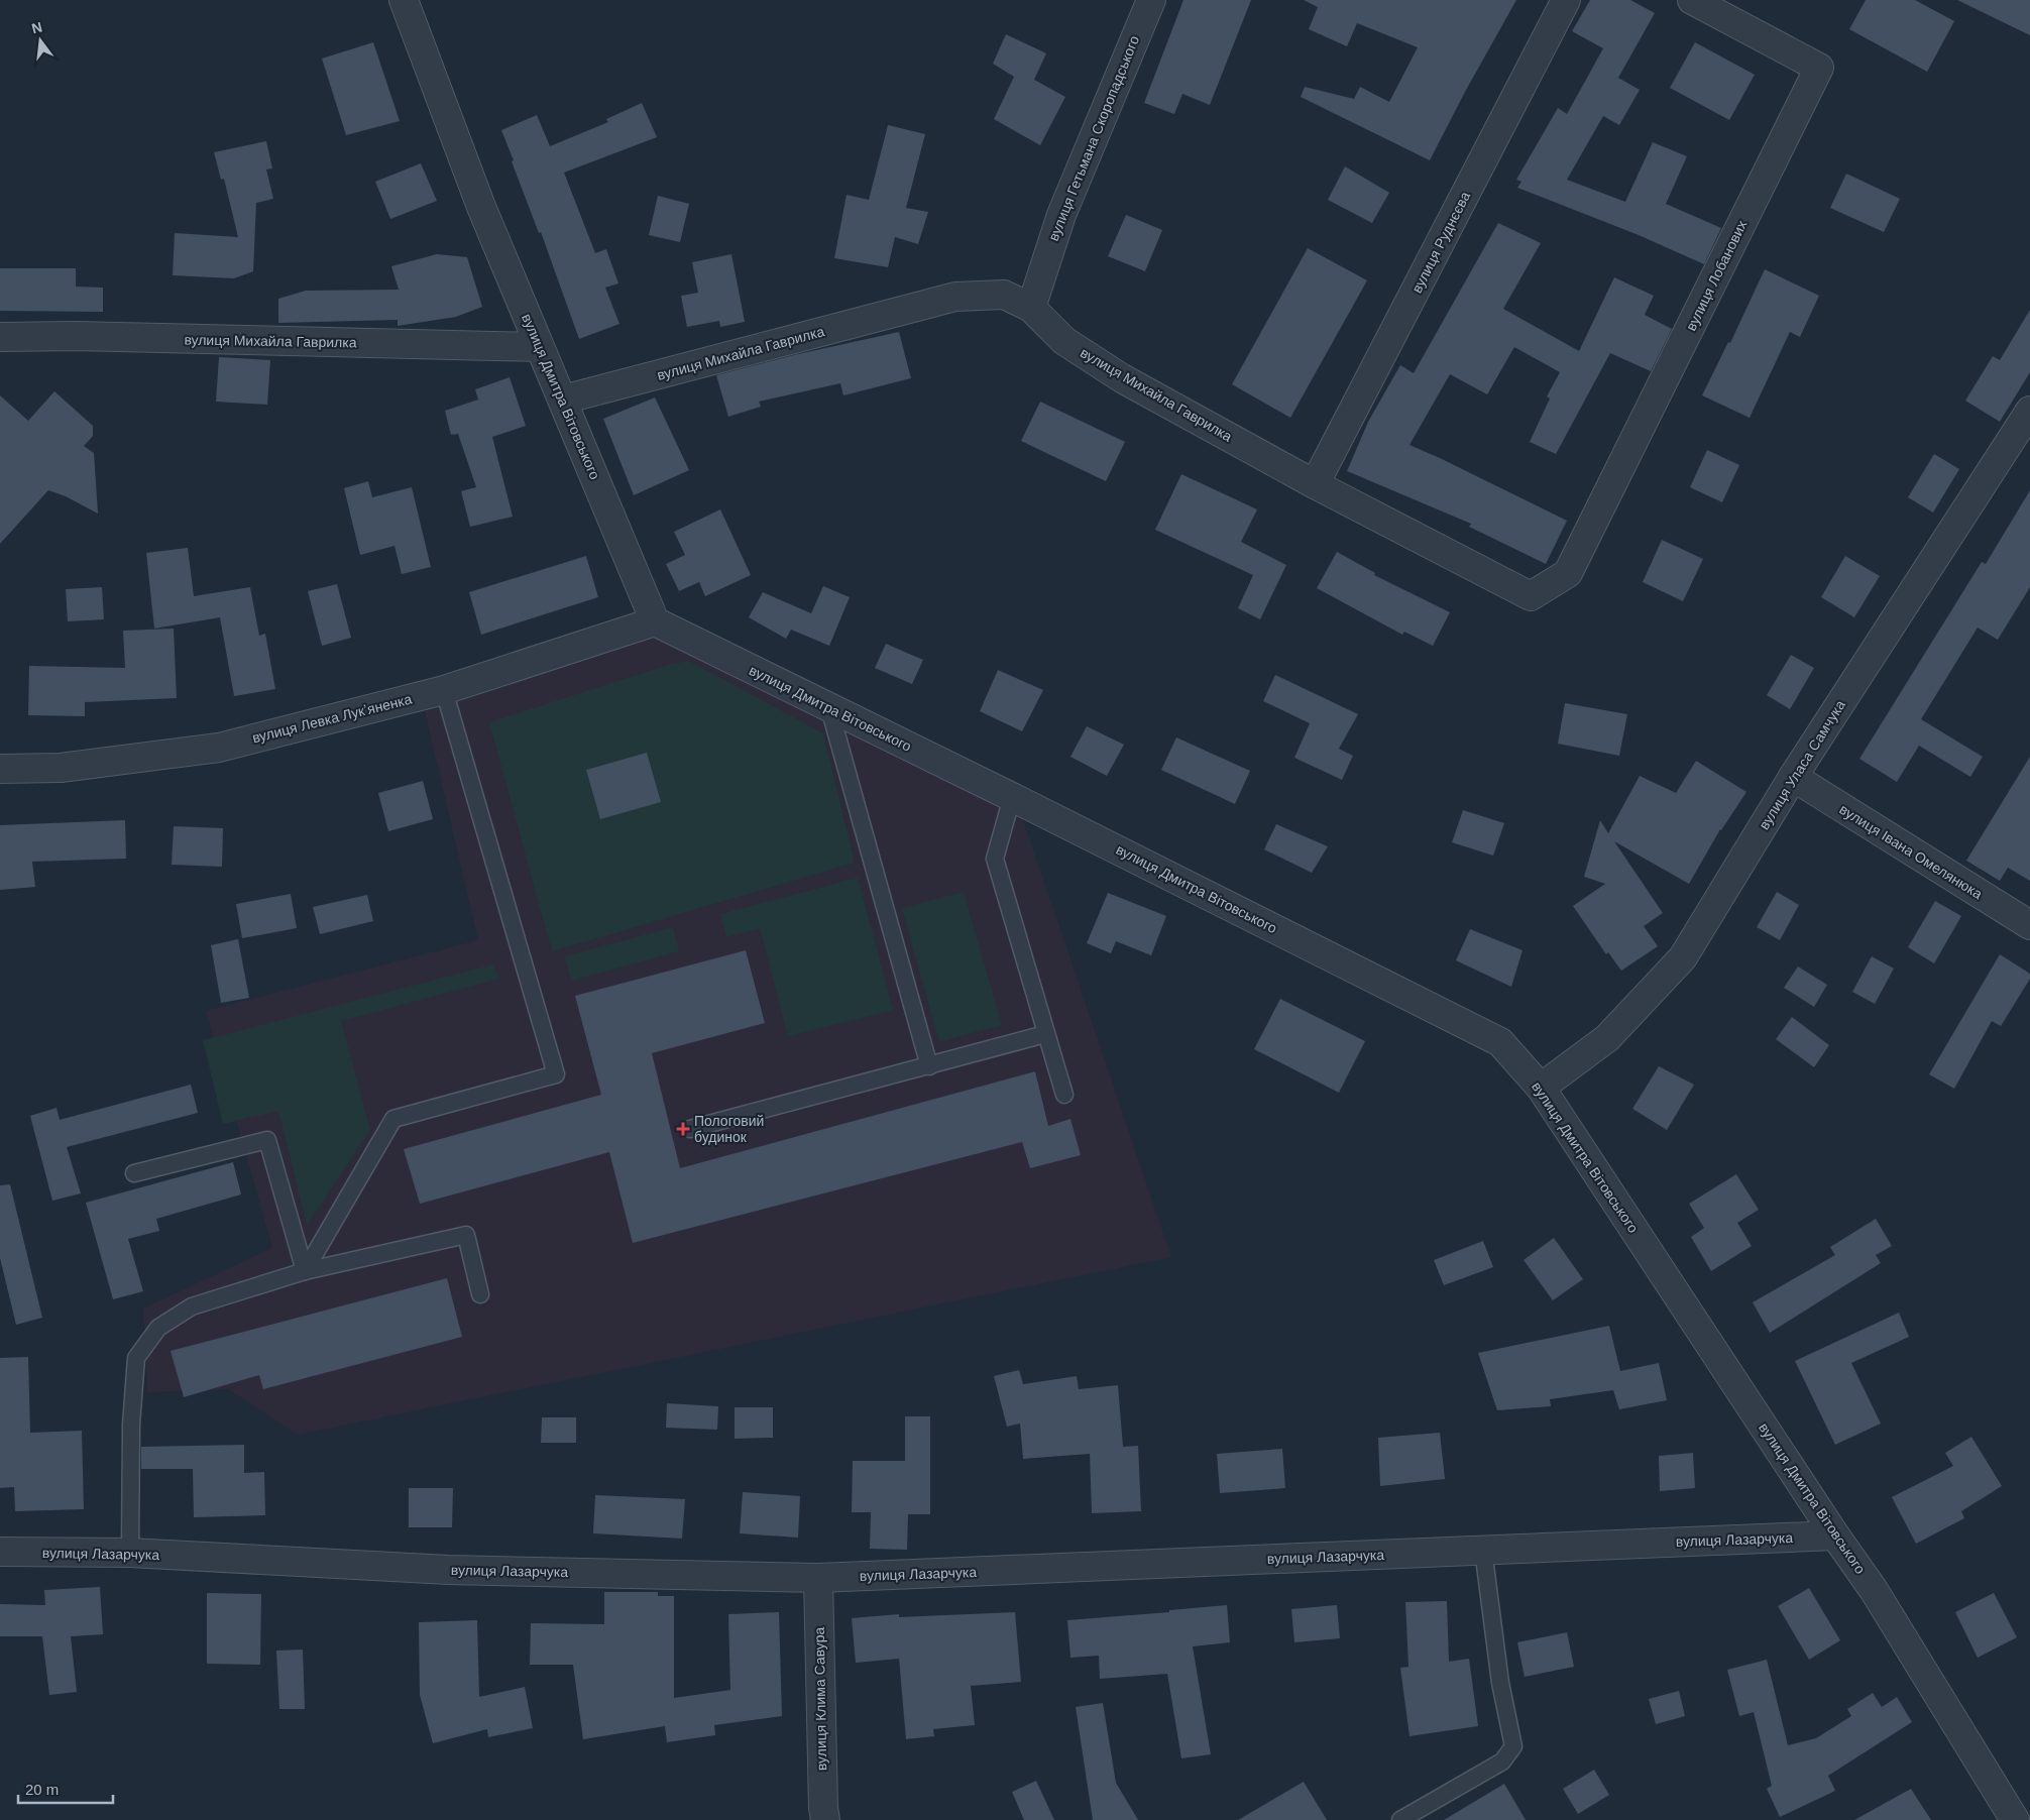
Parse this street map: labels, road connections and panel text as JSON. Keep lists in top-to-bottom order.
{
  "streets": {
    "street": [
      "вулиця Гетьмана Скоропадського",
      "вулиця Руднєєва",
      "вулиця Лобанових",
      "вулиця Михайла Гаврилка",
      "вулиця Дмитра Вітовського",
      "вулиця Левка Лукʼяненка",
      "вулиця Уласа Самчука",
      "вулиця Івана Омелянюка",
      "вулиця Лазарчука",
      "вулиця Клима Савура"
    ]
  },
  "crossings": [
    ["вулиця Гетьмана Скоропадського", "вулиця Михайла Гаврилка"],
    ["вулиця Руднєєва", "вулиця Михайла Гаврилка"],
    ["вулиця Лобанових", "вулиця Михайла Гаврилка"],
    ["вулиця Михайла Гаврилка", "вулиця Дмитра Вітовського"],
    ["вулиця Дмитра Вітовського", "вулиця Левка Лукʼяненка"],
    ["вулиця Дмитра Вітовського", "вулиця Уласа Самчука"],
    ["вулиця Дмитра Вітовського", "вулиця Лазарчука"],
    ["вулиця Уласа Самчука", "вулиця Івана Омелянюка"],
    ["вулиця Лазарчука", "вулиця Клима Савура"]
  ],
  "places": {
    "health": ["Пологовий будинок"]
  },
  "scale_bar": "20 m",
  "north": "top"
}
